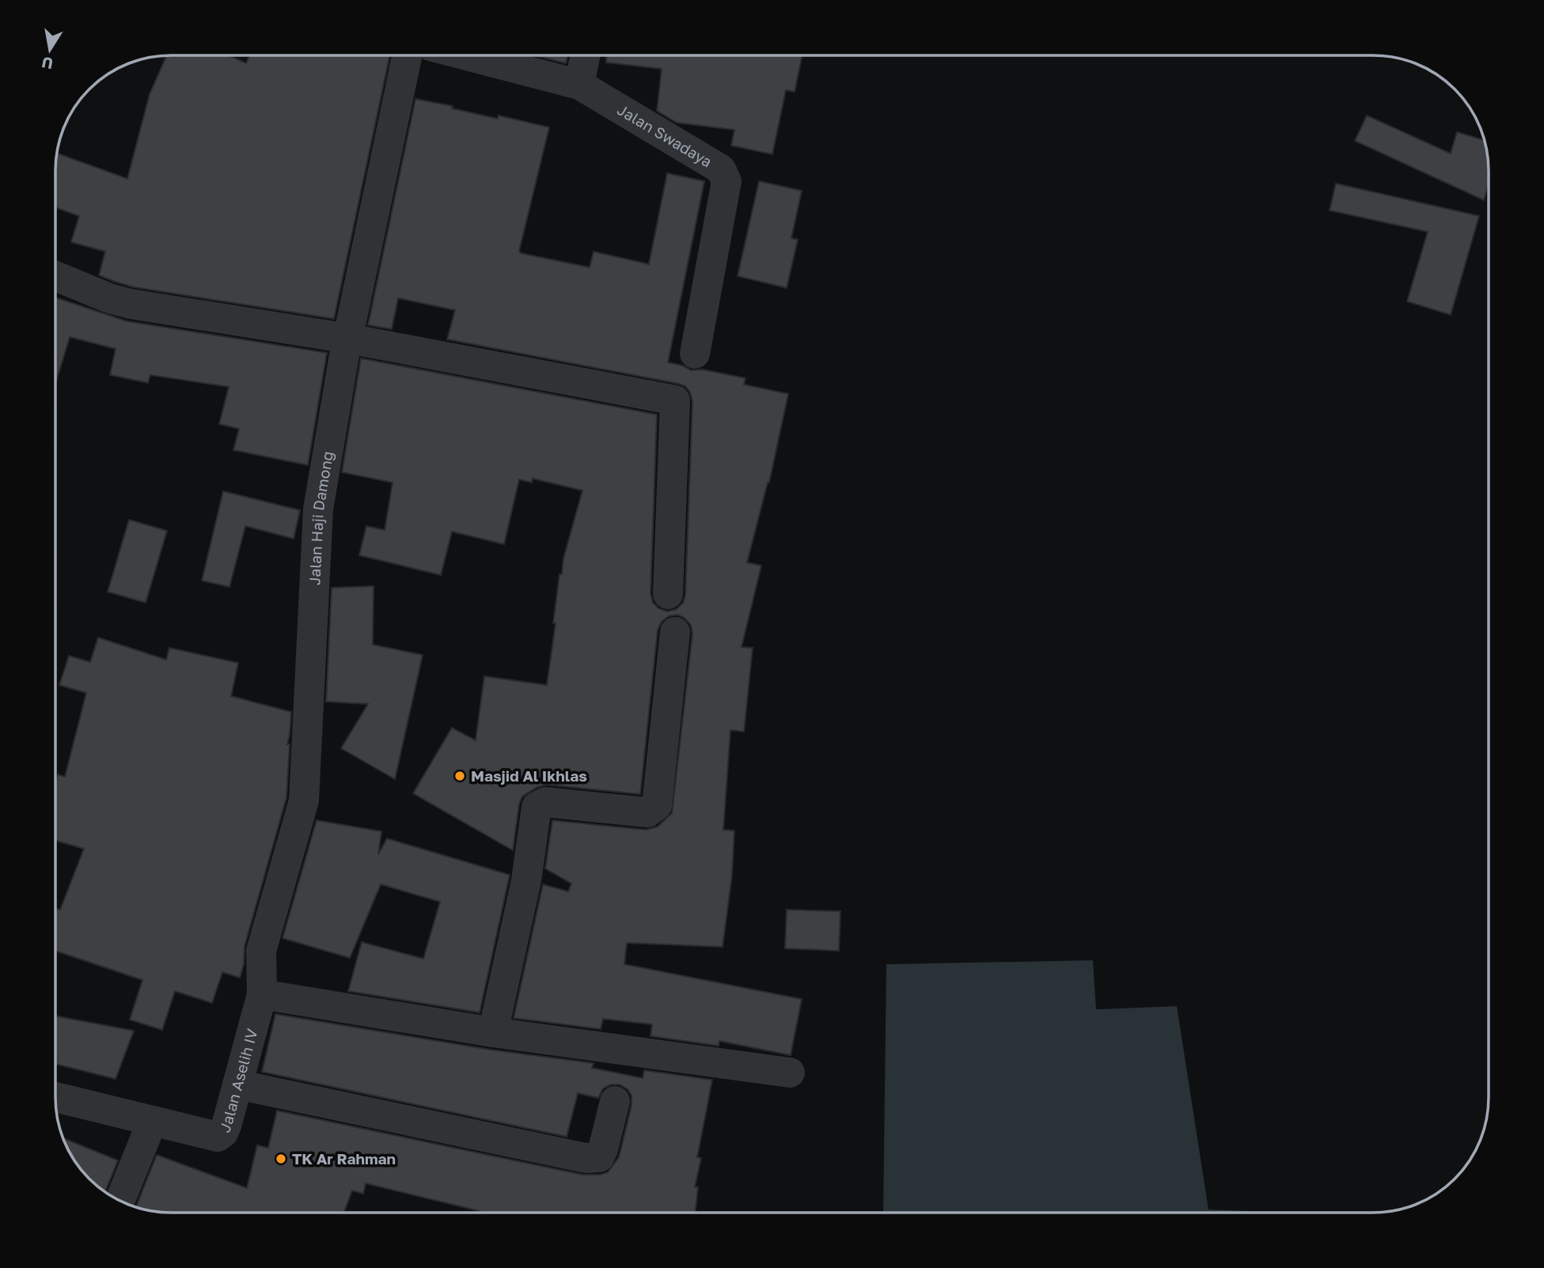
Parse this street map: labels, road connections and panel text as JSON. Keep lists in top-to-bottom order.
{
  "streets": {
    "street": ["Jalan Swadaya", "Jalan Haji Damong", "Jalan Aselih IV"]
  },
  "crossings": [
    ["Jalan Haji Damong", "Jalan Aselih IV"]
  ],
  "places": ["Masjid Al Ikhlas", "TK Ar Rahman"],
  "north": "bottom"
}
